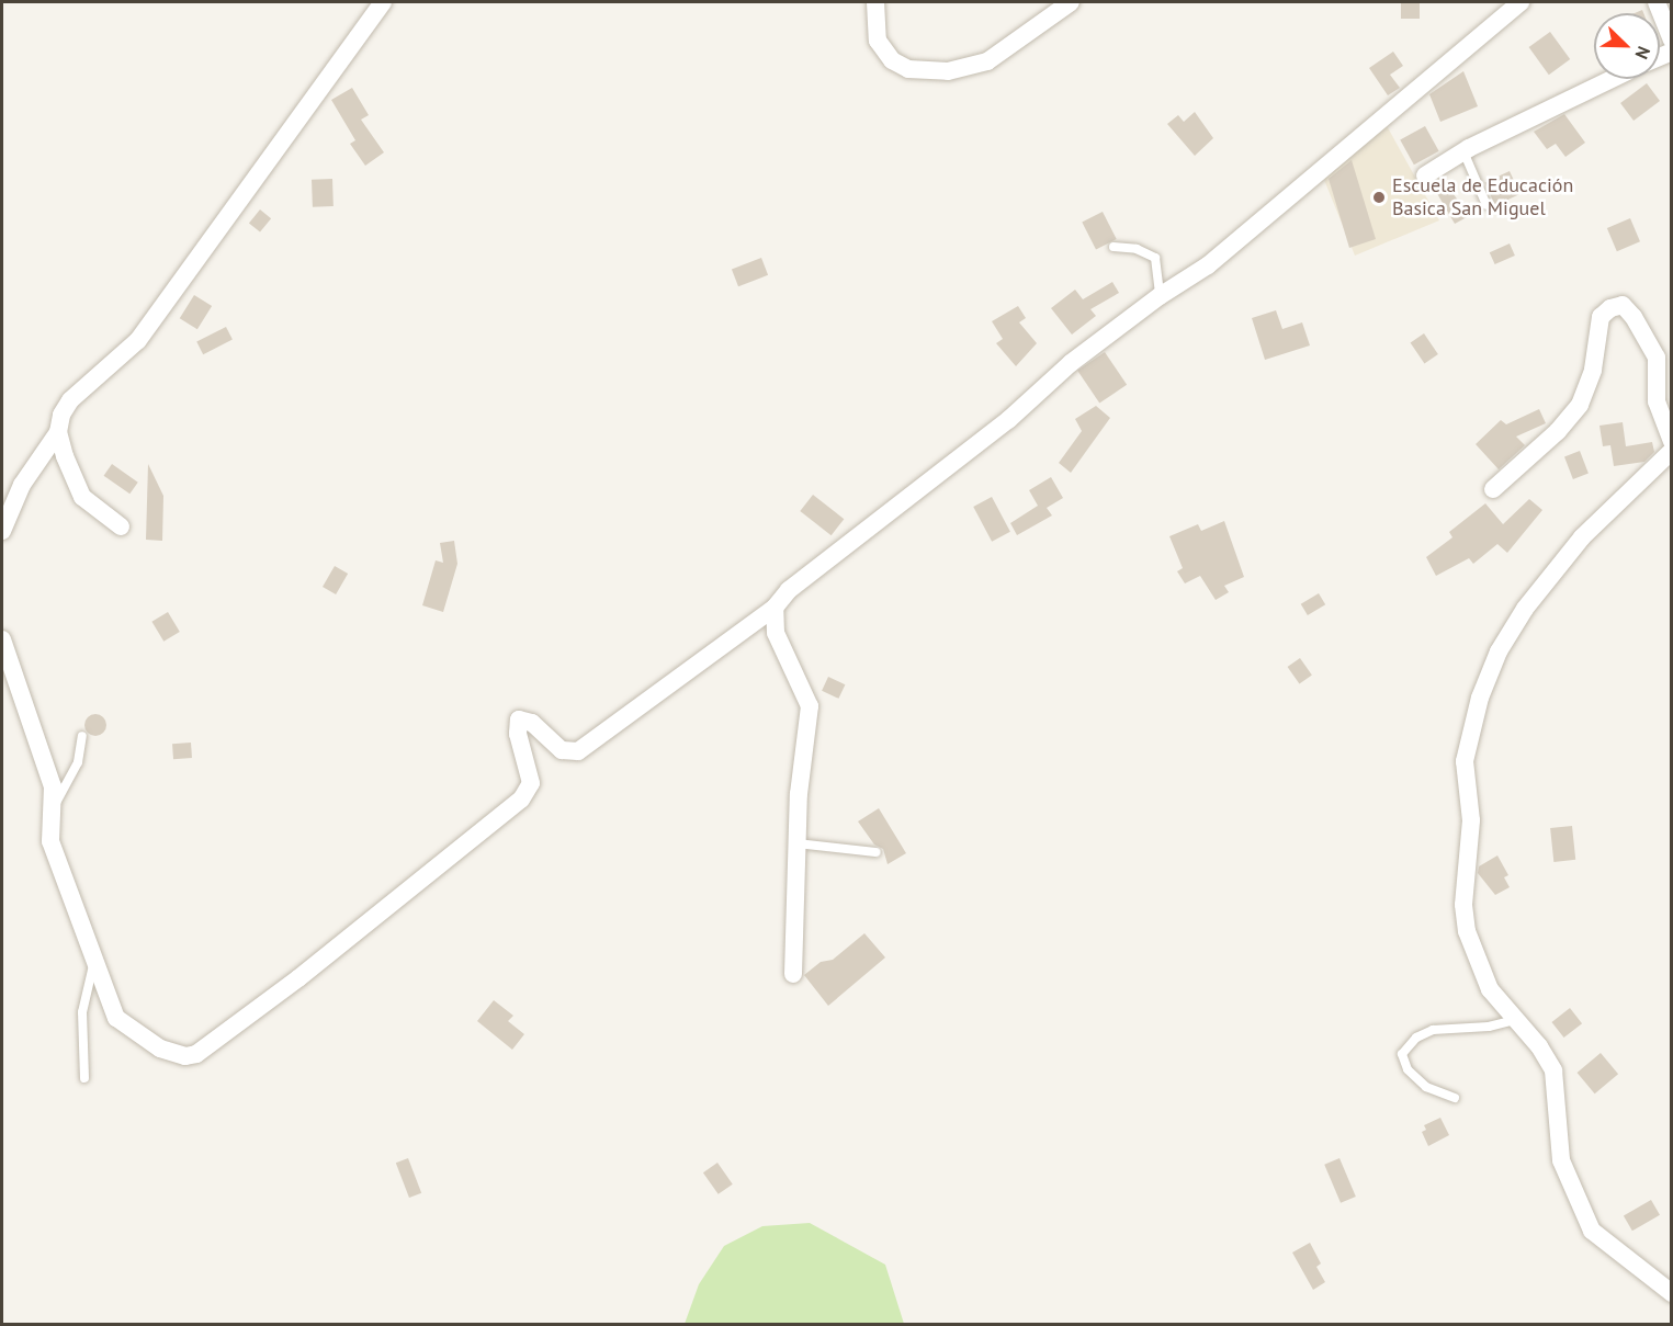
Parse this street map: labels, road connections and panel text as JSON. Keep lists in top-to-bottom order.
{
  "places": ["Escuela de Educación Basica San Miguel"],
  "north": "bottom right"
}
